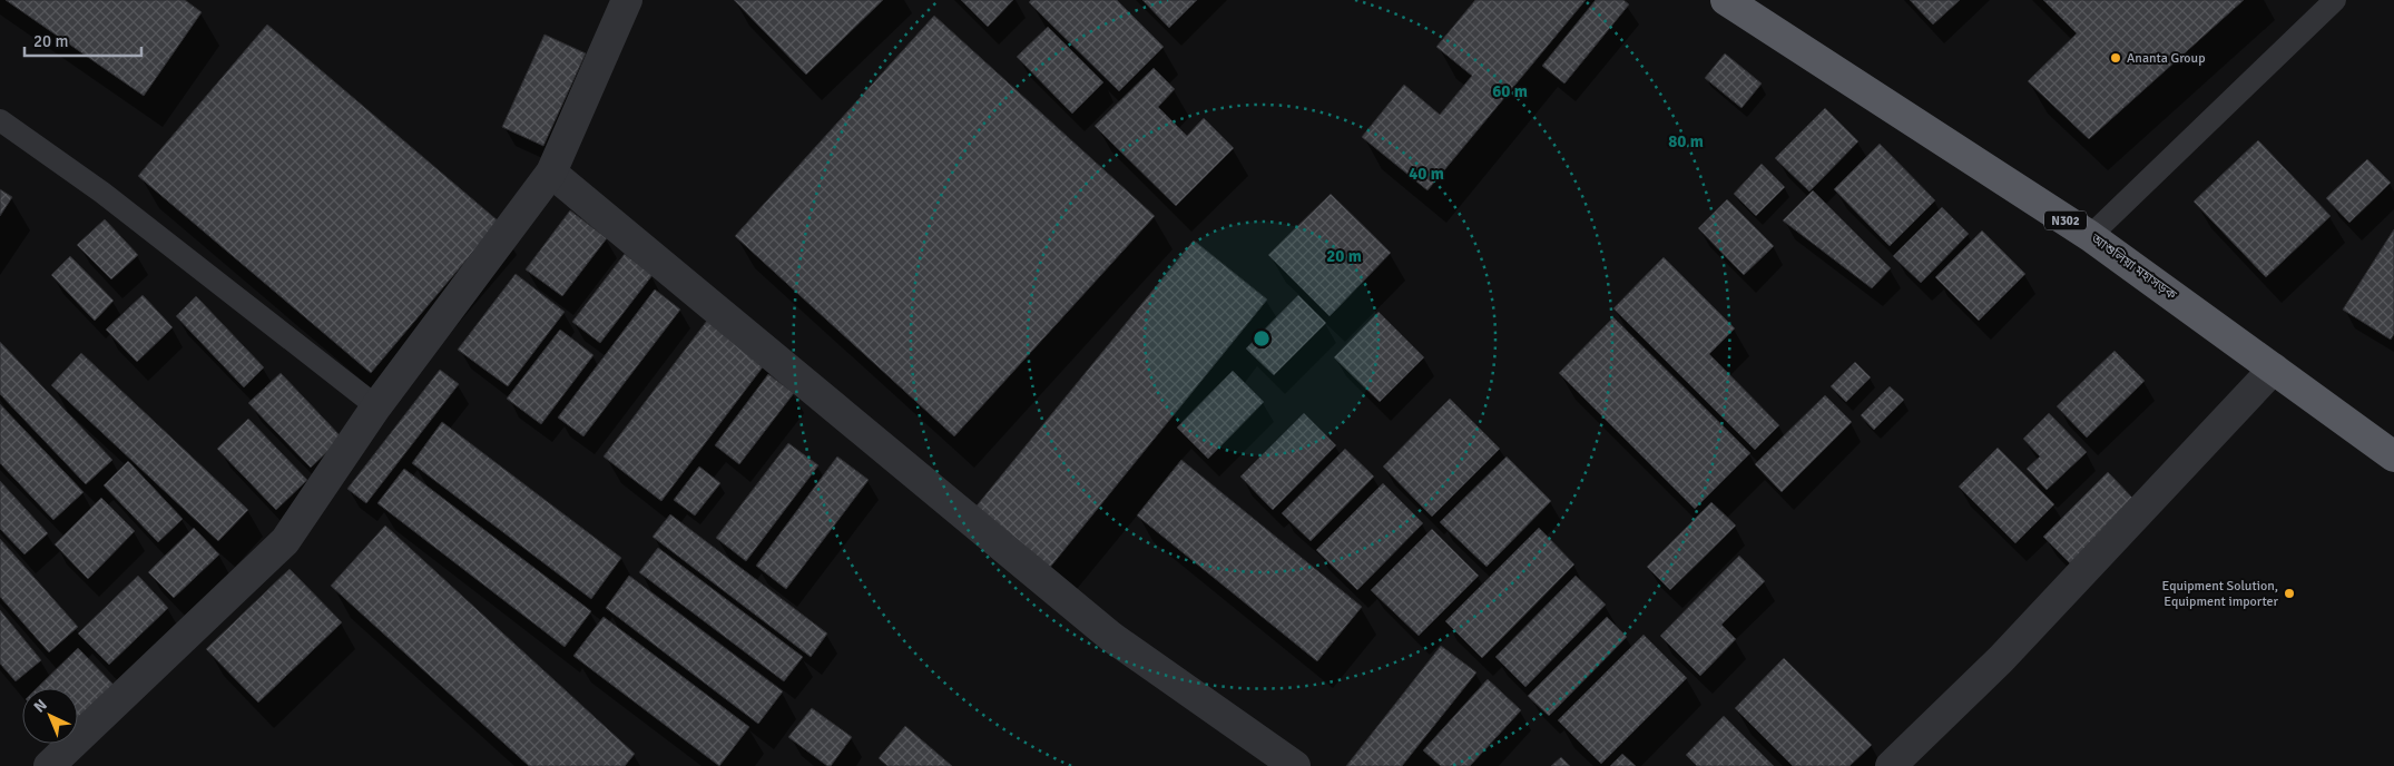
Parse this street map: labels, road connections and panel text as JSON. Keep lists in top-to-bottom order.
{
  "streets": {
    "highway": ["N302", "আশুলিয়া মহাসড়ক"]
  },
  "places": ["Ananta Group", "Equipment Solution, Equipment importer"],
  "scale_bar": "20 m",
  "north": "top left",
  "rings": [
    "60 m",
    "80 m",
    "40 m",
    "20 m"
  ]
}
